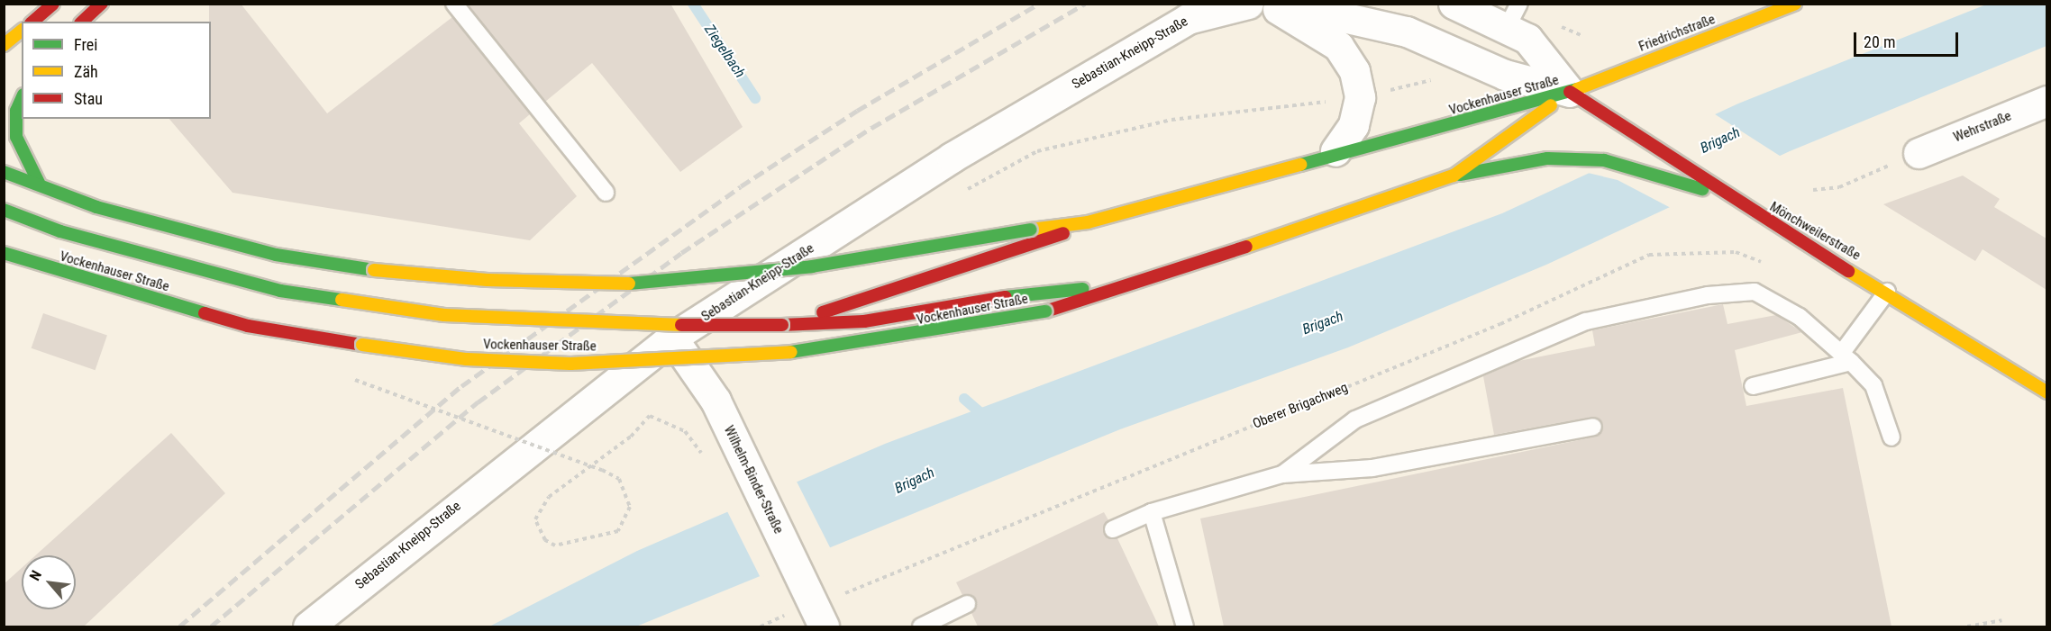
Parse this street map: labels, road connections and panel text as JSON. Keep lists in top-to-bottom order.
{
  "streets": {
    "main road": ["Friedrichstraße", "Vockenhauser Straße", "Mönchweilerstraße"],
    "street": ["Sebastian-Kneipp-Straße", "Wehrstraße", "Wilhelm-Binder-Straße"],
    "path": ["Oberer Brigachweg"]
  },
  "crossings": [
    ["Friedrichstraße", "Vockenhauser Straße"],
    ["Friedrichstraße", "Mönchweilerstraße"],
    ["Sebastian-Kneipp-Straße", "Wilhelm-Binder-Straße"],
    ["Vockenhauser Straße", "Mönchweilerstraße"]
  ],
  "water": ["Ziegelbach", "Brigach"],
  "legend": ["Frei", "Zäh", "Stau"],
  "scale_bar": "20 m",
  "north": "top left"
}
